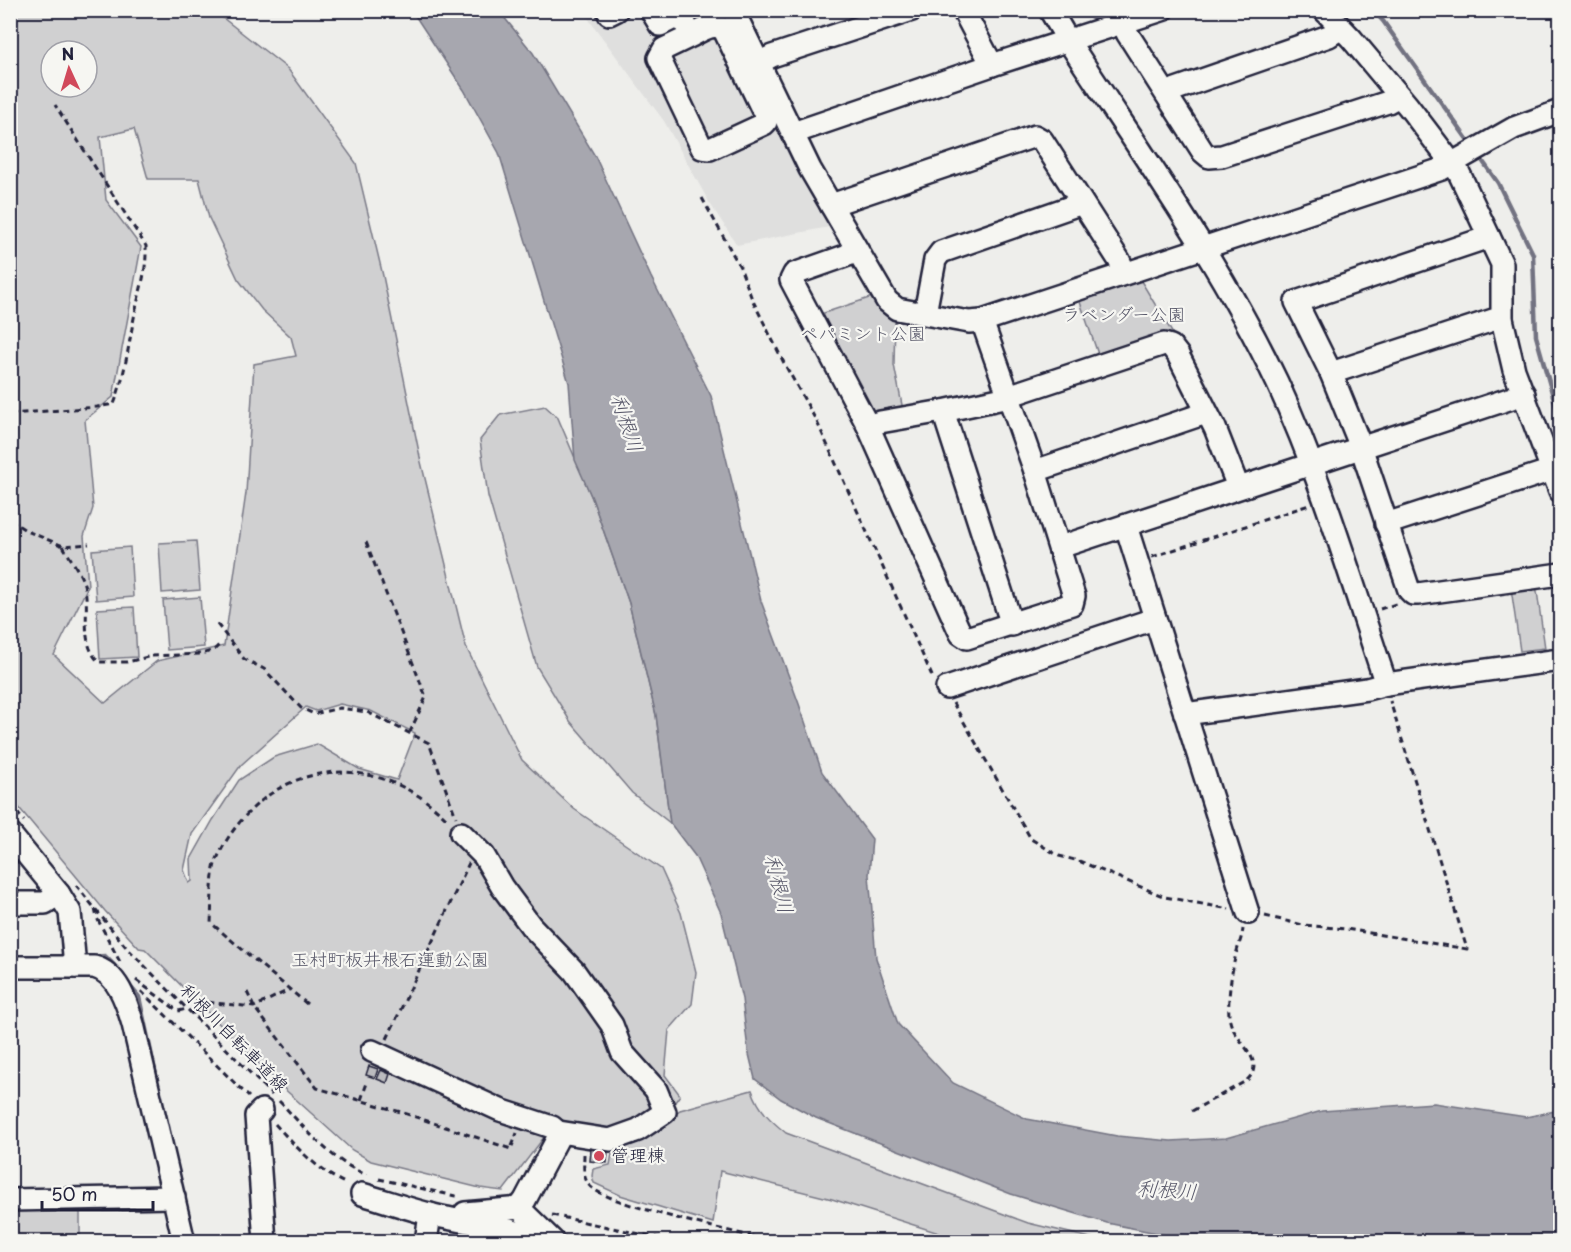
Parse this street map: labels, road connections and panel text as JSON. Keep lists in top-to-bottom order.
{
  "streets": {
    "path": ["利根川自転車道線"]
  },
  "water": ["利根川"],
  "parks": ["ラベンダー公園", "ペパミント公園", "玉村町板井根石運動公園"],
  "places": ["管理棟"],
  "scale_bar": "50 m",
  "north": "top"
}
